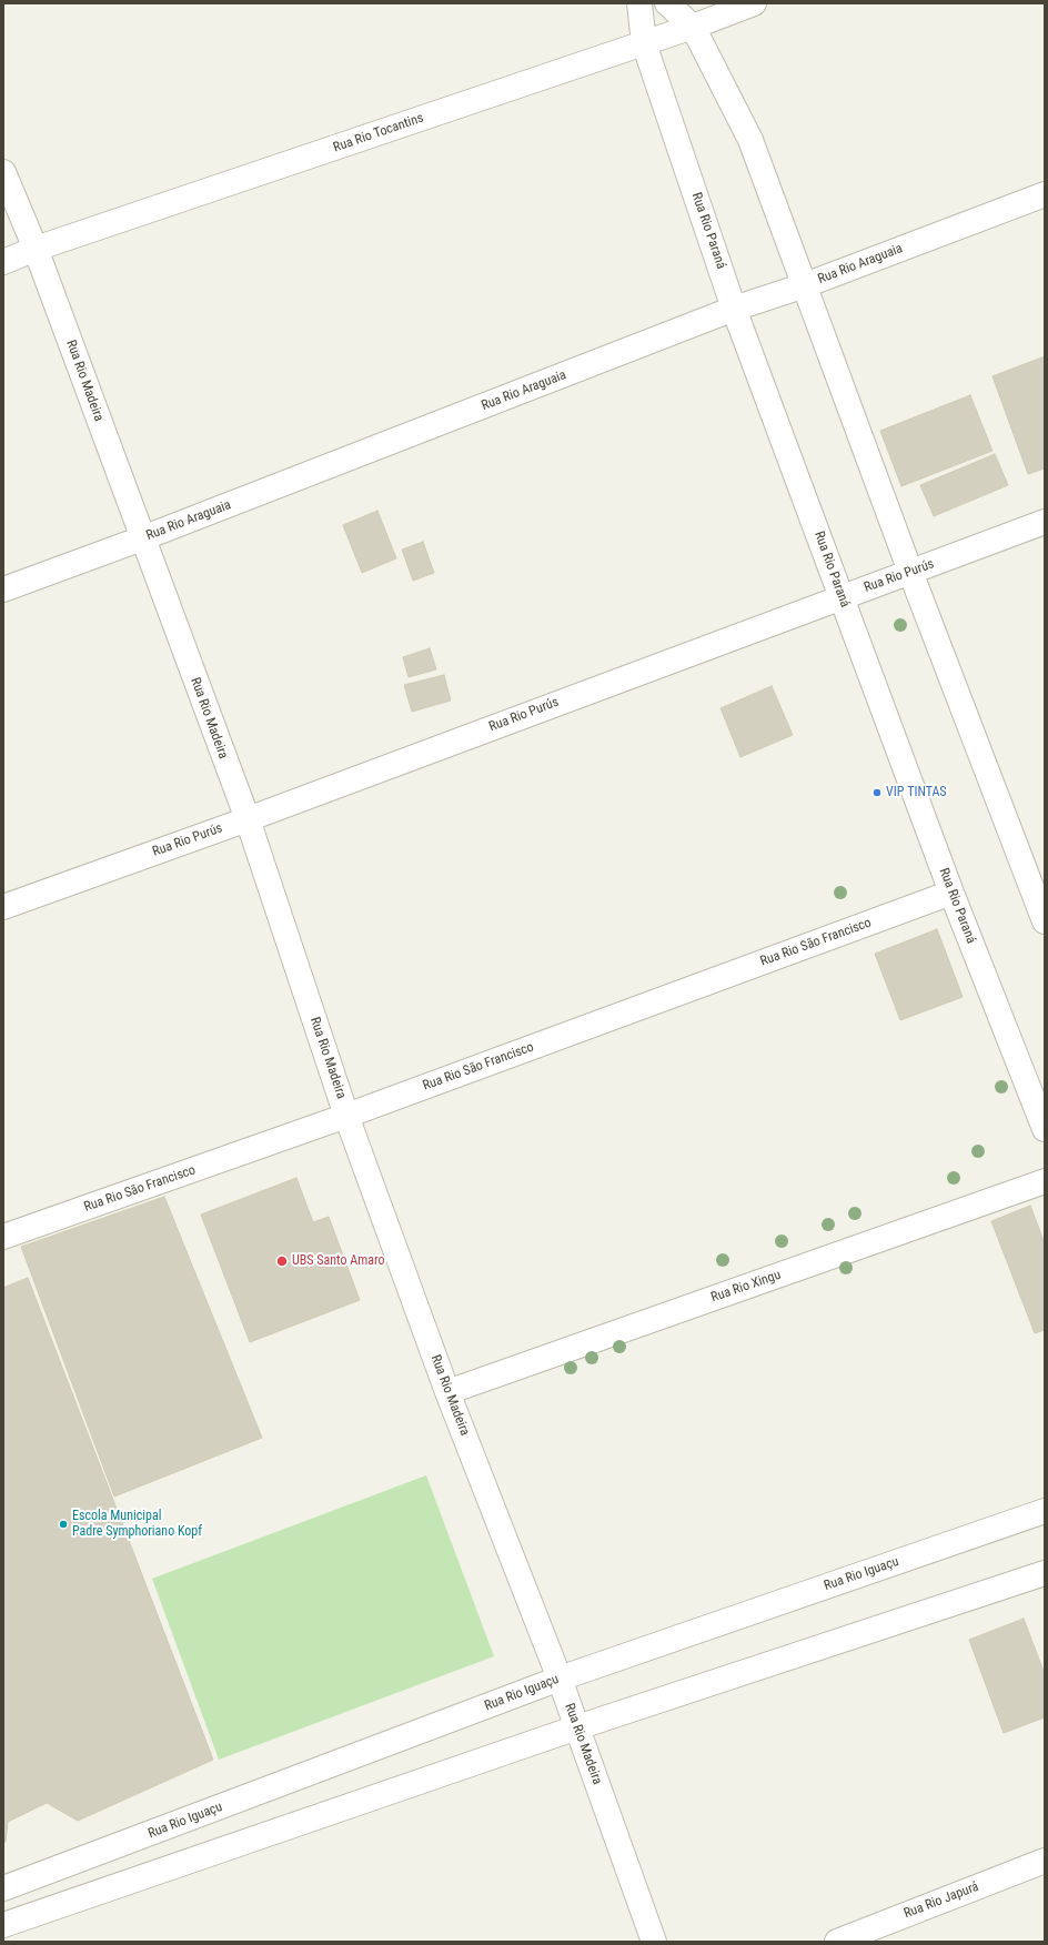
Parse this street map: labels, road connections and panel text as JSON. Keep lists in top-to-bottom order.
{
  "streets": {
    "street": [
      "Rua Rio Tocantins",
      "Rua Rio Paraná",
      "Rua Rio Araguaia",
      "Rua Rio Madeira",
      "Rua Rio Purús",
      "Rua Rio São Francisco",
      "Rua Rio Xingu",
      "Rua Rio Iguaçu",
      "Rua Rio Japurá"
    ]
  },
  "crossings": [
    ["Rua Rio Tocantins", "Rua Rio Paraná"],
    ["Rua Rio Tocantins", "Rua Rio Madeira"],
    ["Rua Rio Paraná", "Rua Rio Araguaia"],
    ["Rua Rio Paraná", "Rua Rio Purús"],
    ["Rua Rio Paraná", "Rua Rio São Francisco"],
    ["Rua Rio Araguaia", "Rua Rio Madeira"],
    ["Rua Rio Madeira", "Rua Rio Purús"],
    ["Rua Rio Madeira", "Rua Rio São Francisco"],
    ["Rua Rio Madeira", "Rua Rio Xingu"],
    ["Rua Rio Madeira", "Rua Rio Iguaçu"]
  ],
  "places": ["VIP TINTAS", "UBS Santo Amaro", "Escola Municipal Padre Symphoriano Kopf"]
}
